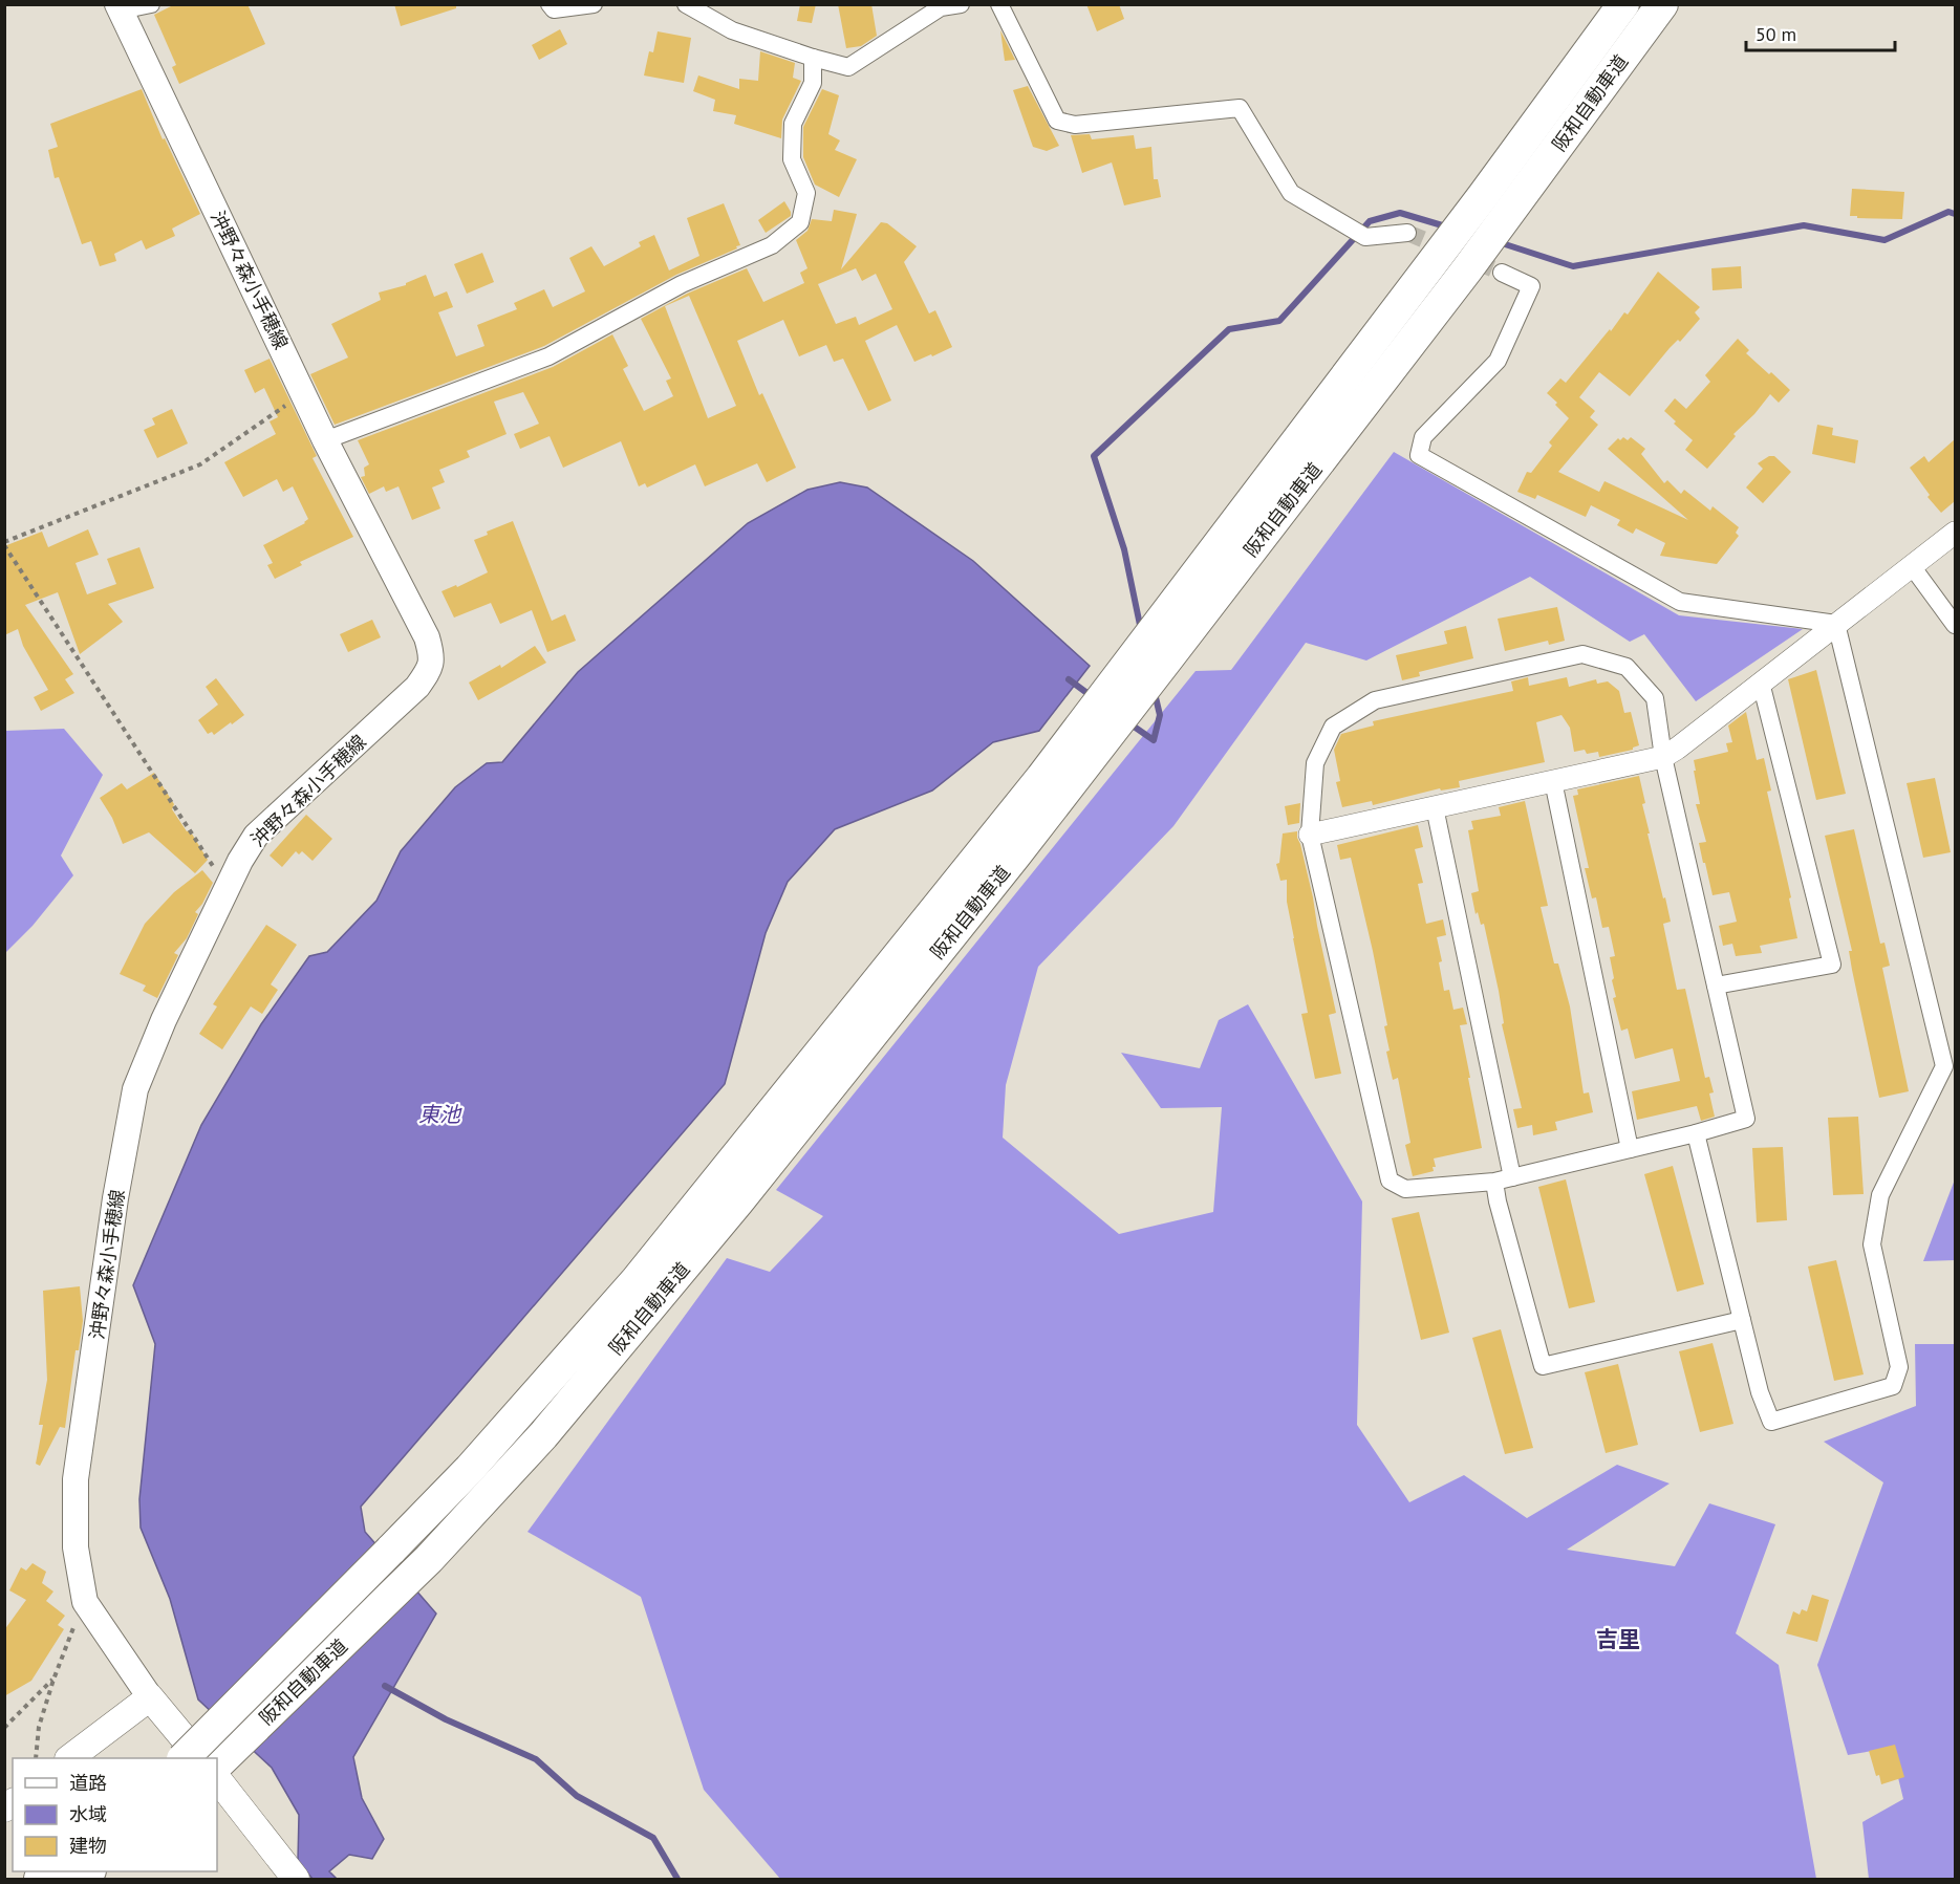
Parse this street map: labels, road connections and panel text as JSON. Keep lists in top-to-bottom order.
{
  "streets": {
    "highway": ["阪和自動車道"],
    "main road": ["沖野々森小手穂線"]
  },
  "districts": ["吉里"],
  "water": ["東池"],
  "legend": ["道路", "水域", "建物"],
  "scale_bar": "50 m"
}
